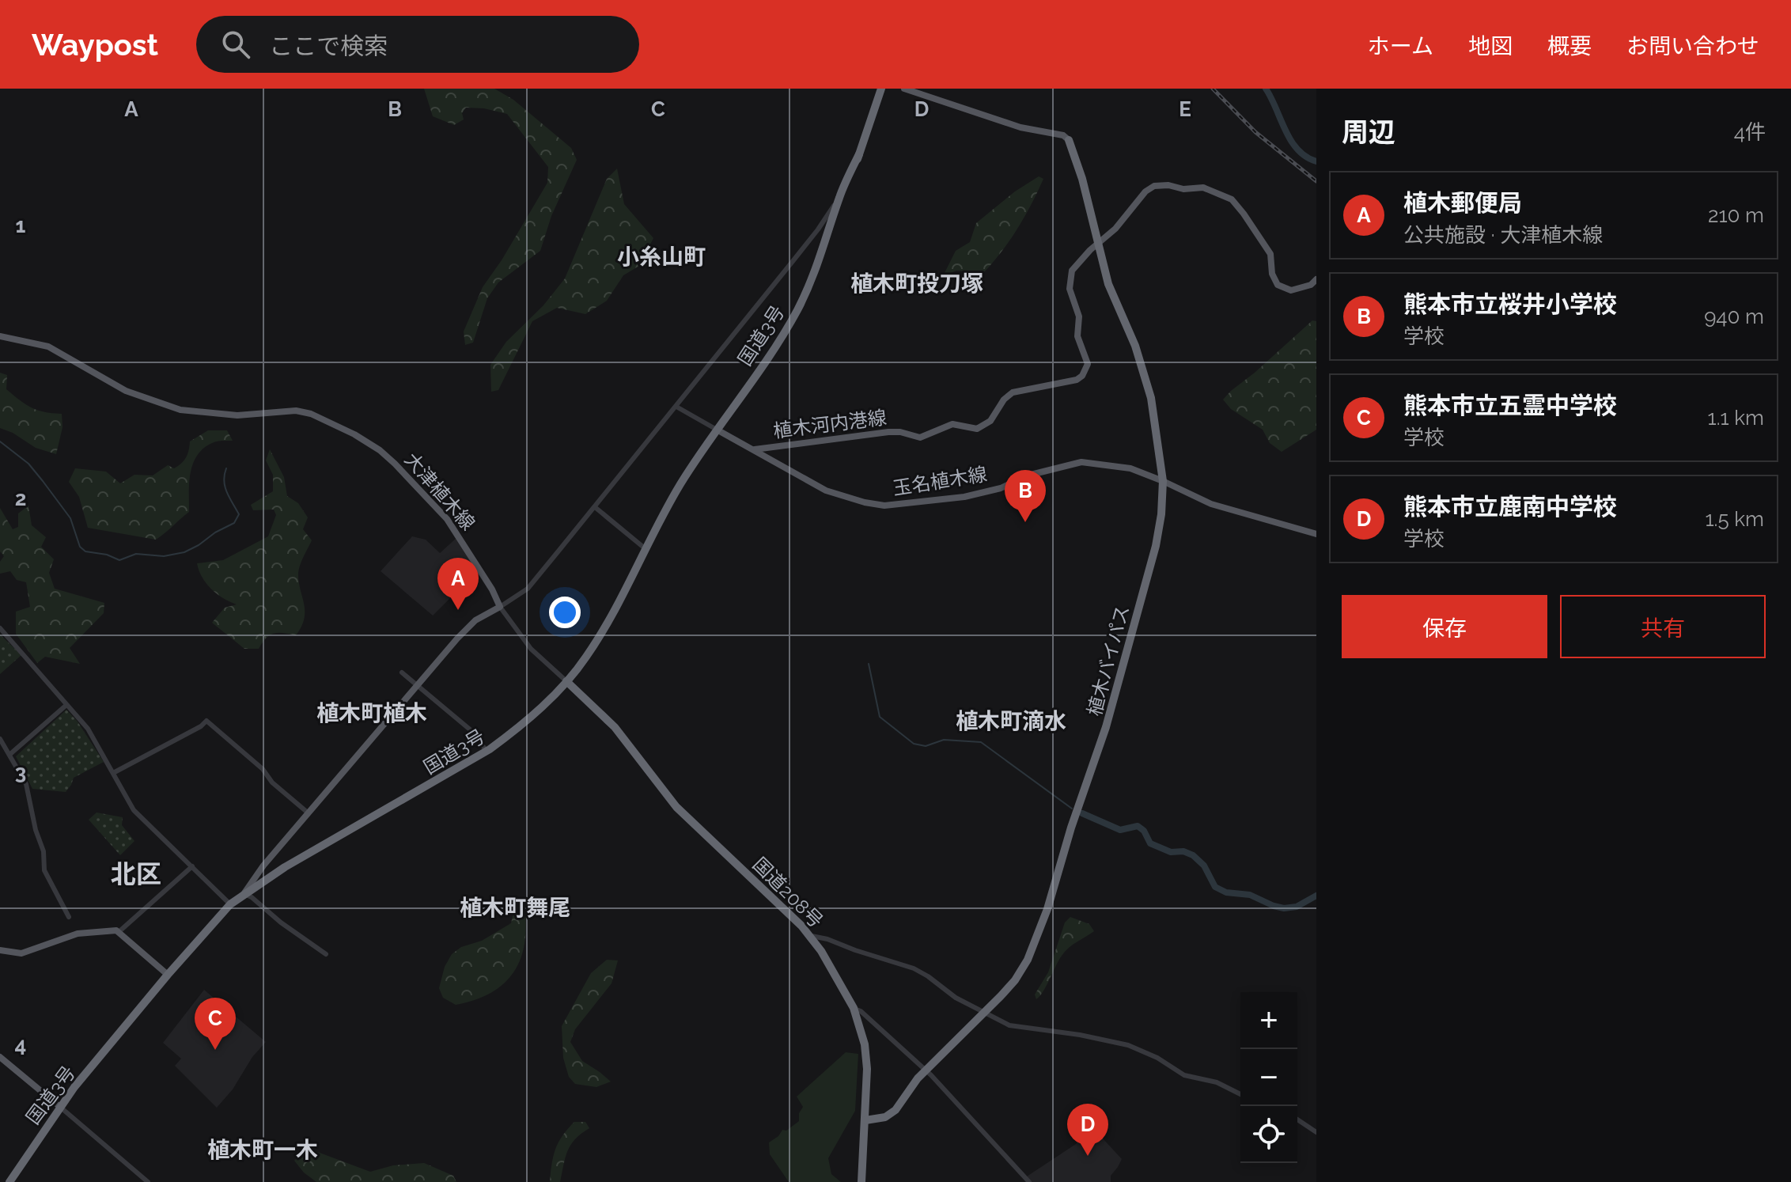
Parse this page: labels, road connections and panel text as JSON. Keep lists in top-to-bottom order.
{
  "streets": {
    "highway": ["国道3号", "植木バイパス", "国道208号"],
    "main road": ["植木河内港線", "玉名植木線", "大津植木線"]
  },
  "crossings": [
    ["国道3号", "植木河内港線"],
    ["国道3号", "国道208号"],
    ["植木河内港線", "玉名植木線"],
    ["玉名植木線", "植木バイパス"],
    ["植木バイパス", "国道208号"]
  ],
  "districts": [
    "小糸山町",
    "植木町投刀塚",
    "植木町植木",
    "植木町滴水",
    "北区",
    "植木町舞尾",
    "植木町一木"
  ],
  "page": {
    "header": "Waypost",
    "search": "ここで検索",
    "nav": [
      "ホーム",
      "地図",
      "概要",
      "お問い合わせ"
    ],
    "heading": ["周辺", "4件"],
    "list": [
      {
        "mark": "A",
        "name": "植木郵便局",
        "note": "公共施設 · 大津植木線",
        "value": "210 m"
      },
      {
        "mark": "B",
        "name": "熊本市立桜井小学校",
        "note": "学校",
        "value": "940 m"
      },
      {
        "mark": "C",
        "name": "熊本市立五霊中学校",
        "note": "学校",
        "value": "1.1 km"
      },
      {
        "mark": "D",
        "name": "熊本市立鹿南中学校",
        "note": "学校",
        "value": "1.5 km"
      }
    ],
    "pins": [
      "B",
      "A",
      "C",
      "D"
    ],
    "buttons": ["保存", "共有"],
    "map_buttons": ["+", "−"]
  },
  "grid": {
    "columns": [
      "A",
      "B",
      "C",
      "D",
      "E"
    ],
    "rows": [
      "1",
      "2",
      "3",
      "4"
    ]
  }
}
